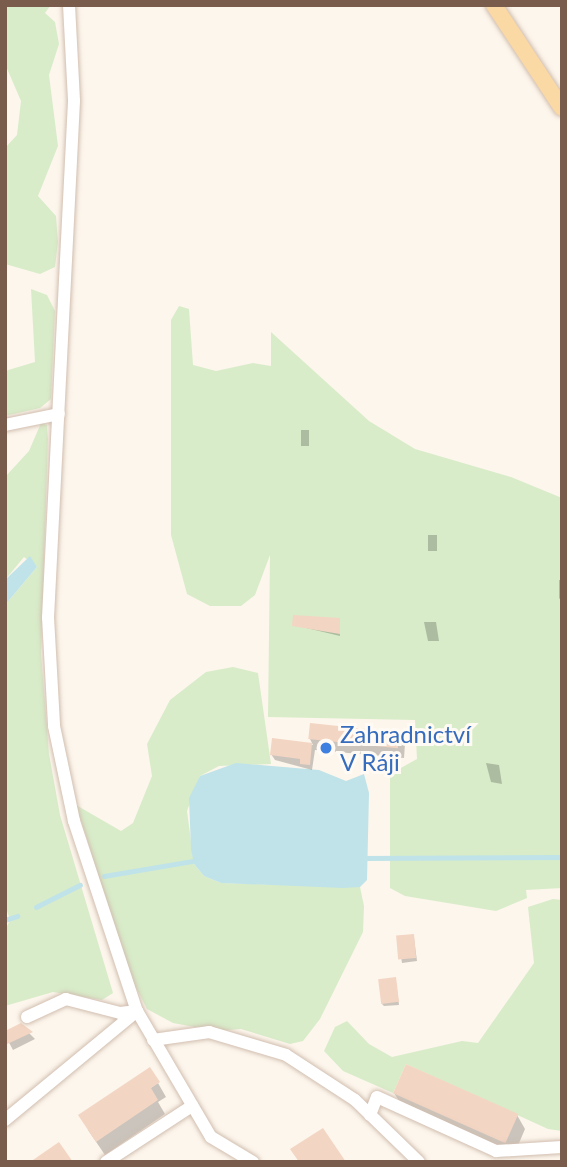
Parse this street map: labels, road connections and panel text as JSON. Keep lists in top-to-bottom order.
{
  "places": ["Zahradnictví V Ráji"]
}
